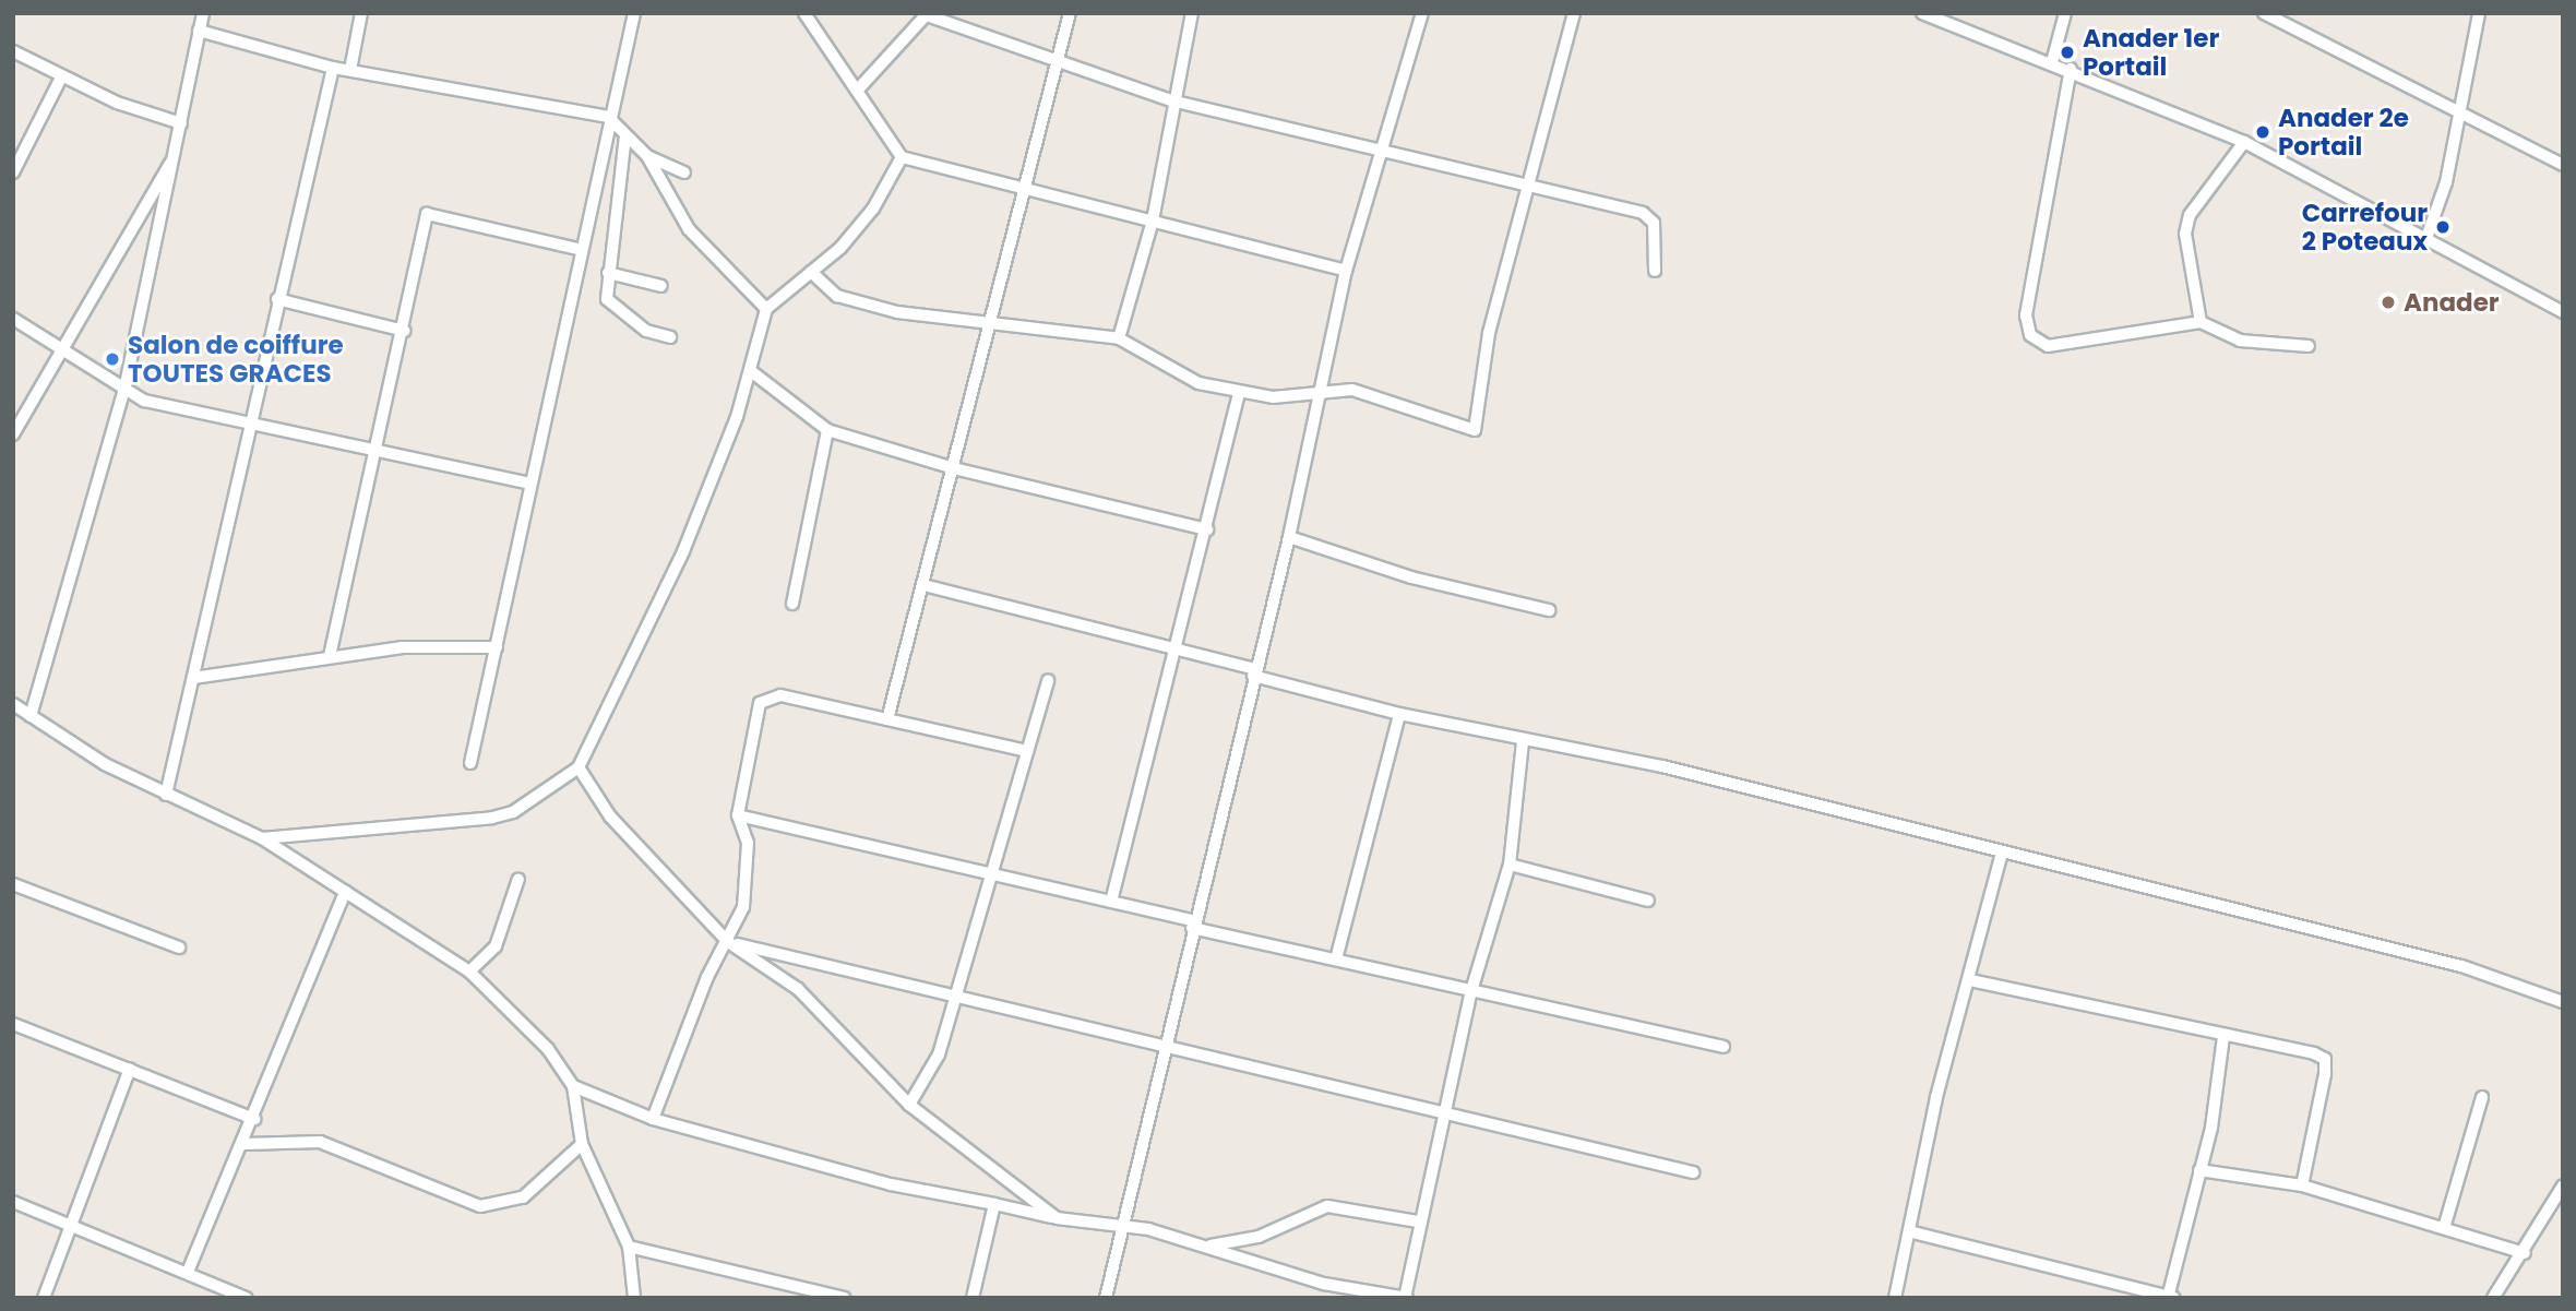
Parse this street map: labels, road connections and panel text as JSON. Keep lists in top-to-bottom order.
{
  "places": [
    "Anader 1er Portail",
    "Anader 2e Portail",
    "Carrefour 2 Poteaux",
    "Anader",
    "Salon de coiffure TOUTES GRACES"
  ]
}
